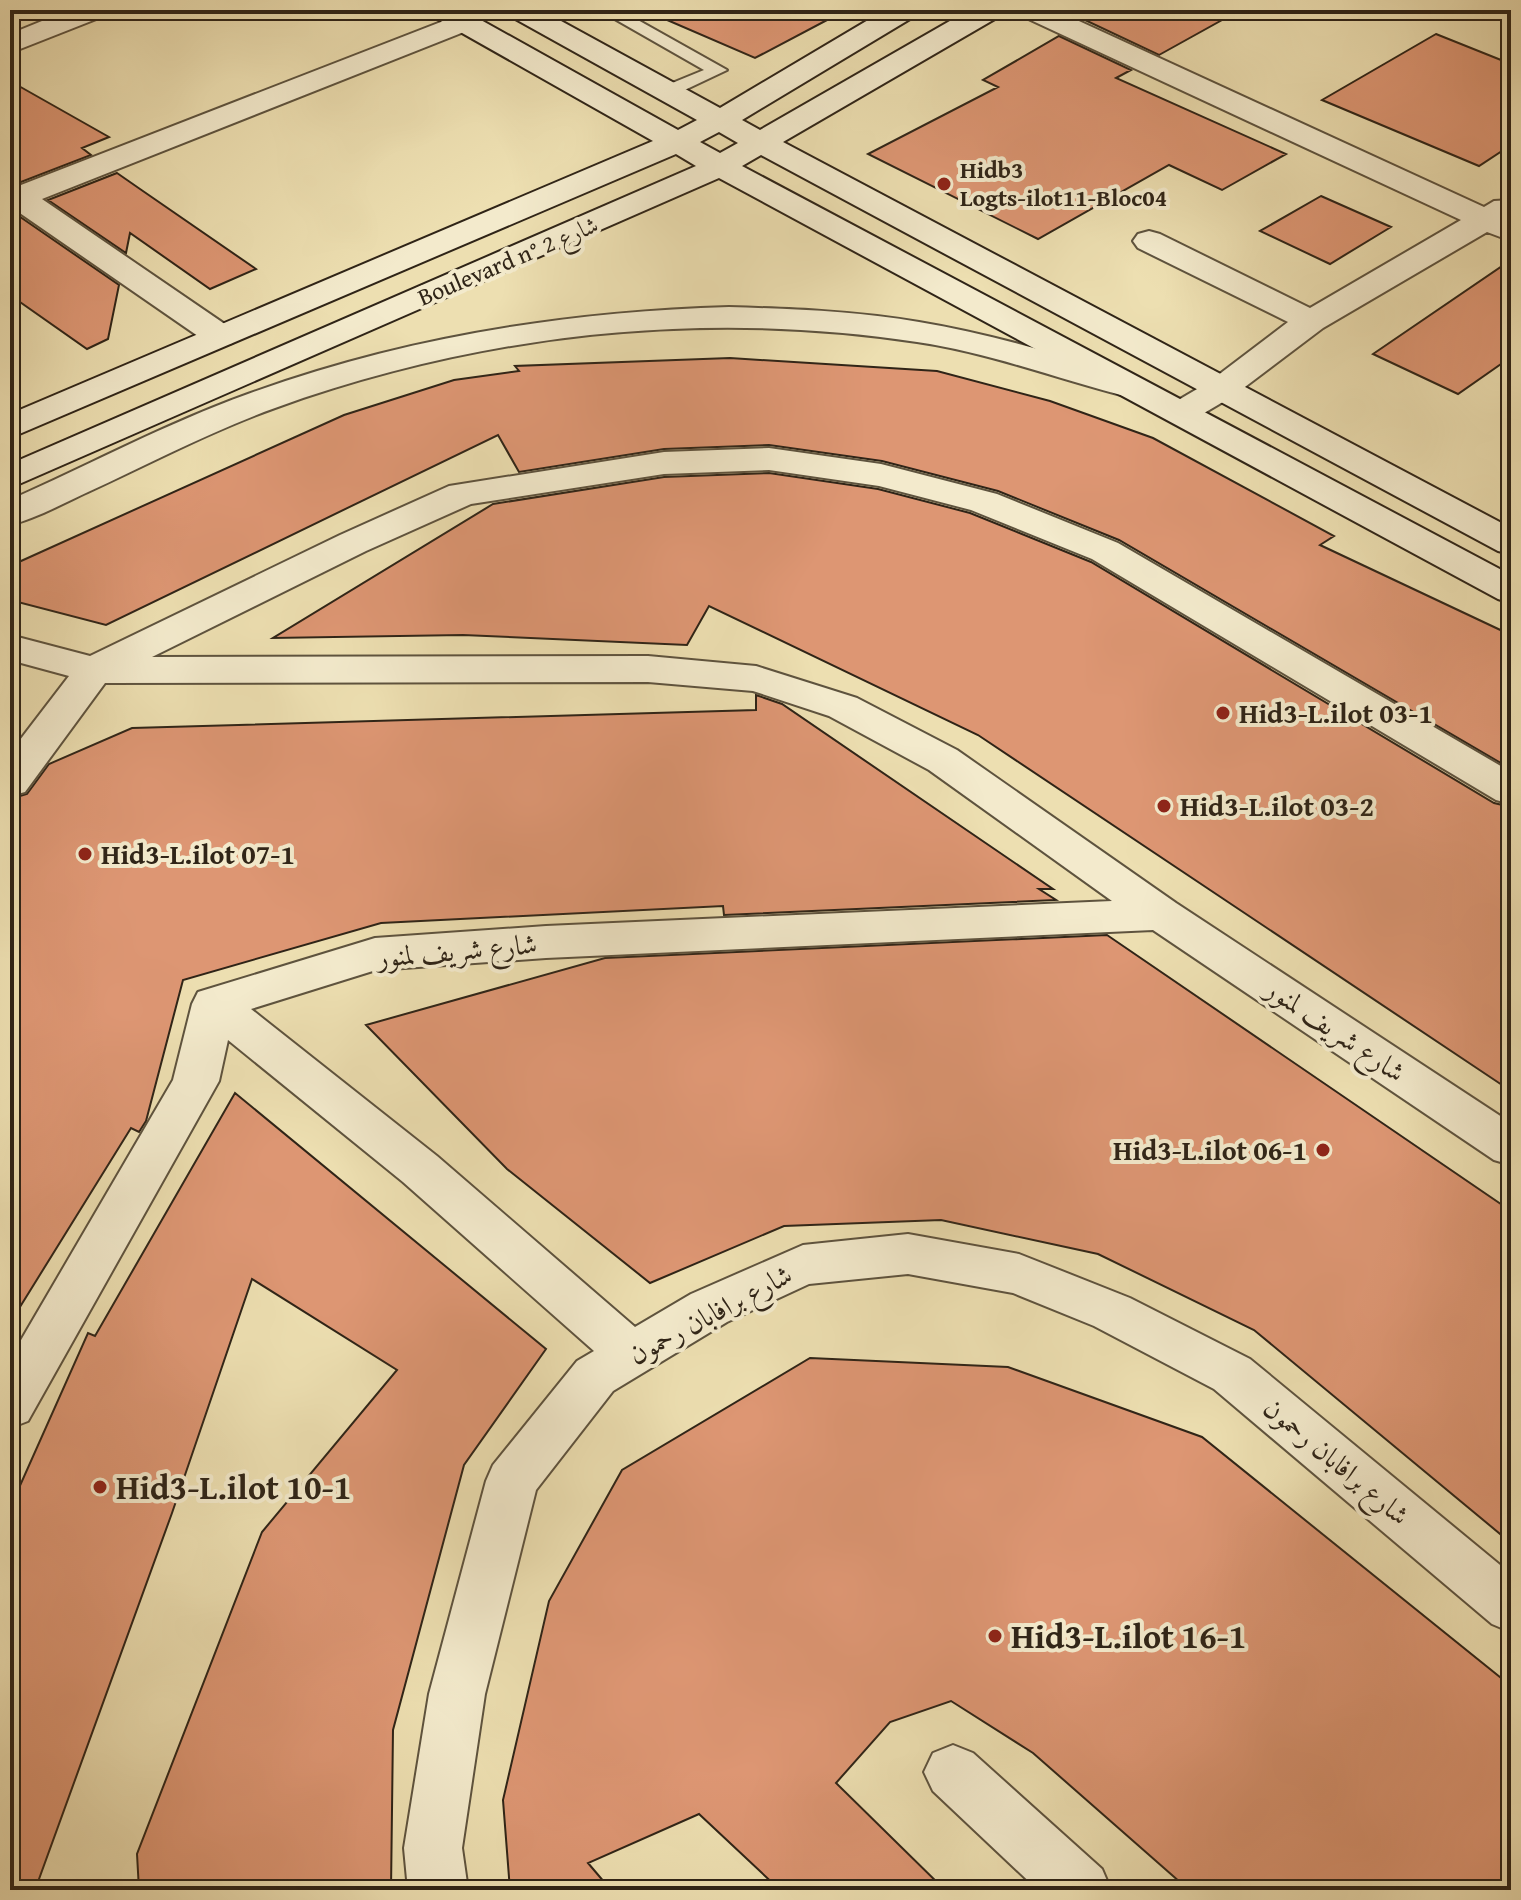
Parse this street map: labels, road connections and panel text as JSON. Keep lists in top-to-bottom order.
{
  "streets": {
    "street": ["Boulevard n° شارع 2", "شارع شريف لمنور", "شارع برافابان رحمون"]
  },
  "places": [
    "Hidb3 Logts-ilot11-Bloc04",
    "Hid3-L.ilot 03-1",
    "Hid3-L.ilot 03-2",
    "Hid3-L.ilot 07-1",
    "Hid3-L.ilot 06-1",
    "Hid3-L.ilot 10-1",
    "Hid3-L.ilot 16-1"
  ]
}
